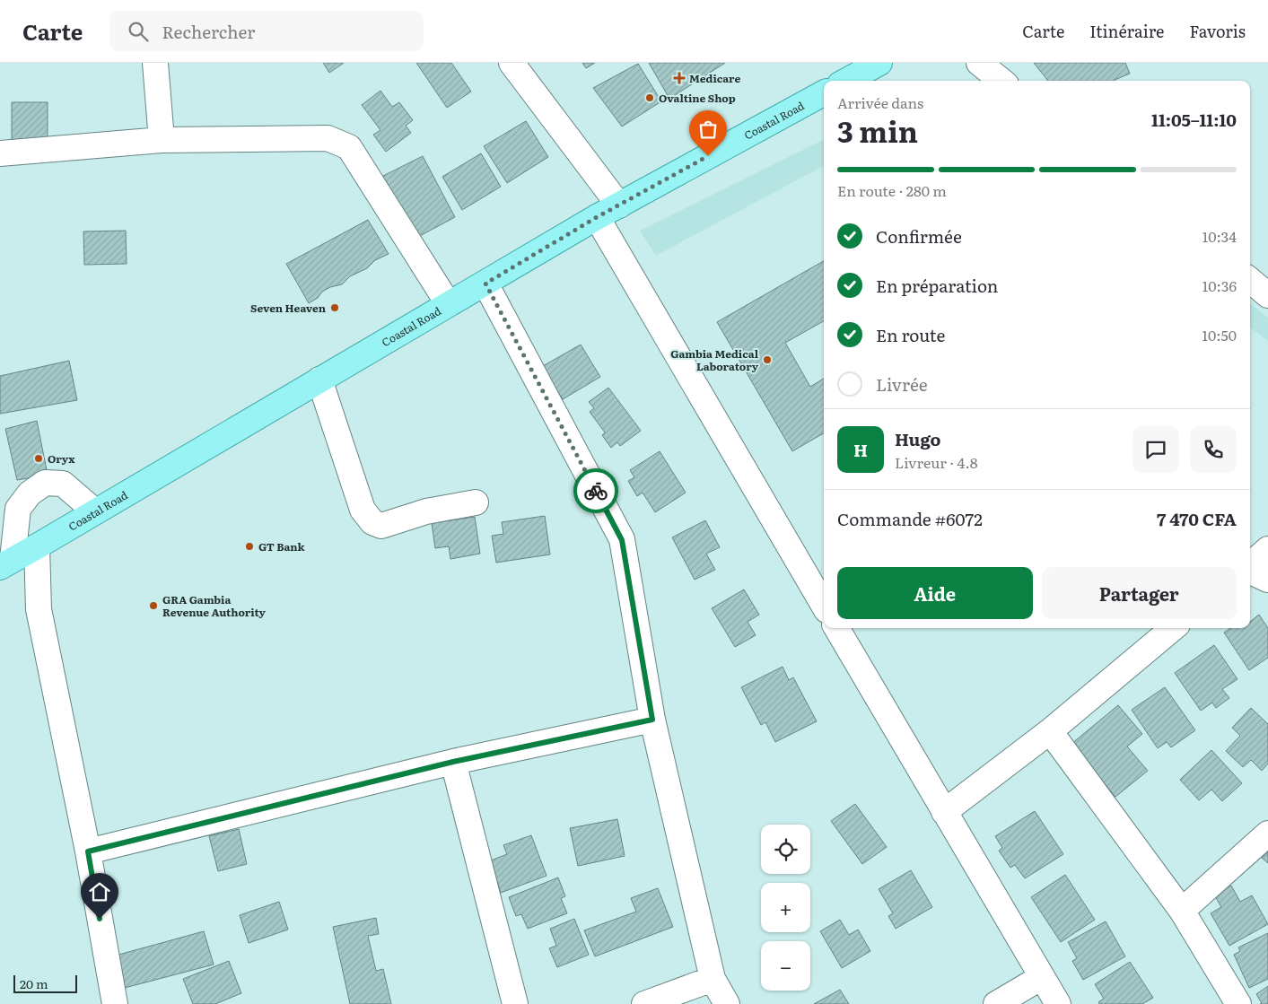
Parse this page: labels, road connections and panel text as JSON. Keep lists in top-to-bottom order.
{
  "streets": {
    "main road": ["Coastal Road"]
  },
  "places": {
    "health": ["Medicare"],
    "other": [
      "Ovaltine Shop",
      "Seven Heaven",
      "Gambia Medical Laboratory",
      "Oryx",
      "GT Bank",
      "GRA Gambia Revenue Authority"
    ]
  },
  "scale_bar": "20 m",
  "page": {
    "header": "Carte",
    "search": "Rechercher",
    "nav": ["Carte", "Itinéraire", "Favoris"],
    "heading": ["3 min", "Arrivée dans", "11:05–11:10"],
    "panel": [
      "Hugo",
      "Livreur · 4.8",
      "Commande #6072",
      "7 470 CFA"
    ],
    "bar": "En route · 280 m",
    "list": [
      ["Confirmée", "10:34"],
      ["En préparation", "10:36"],
      ["En route", "10:50"],
      "Livrée"
    ],
    "round": "H",
    "buttons": ["Aide", "Partager"],
    "map_buttons": ["+", "−"],
    "scale": "20 m"
  }
}
